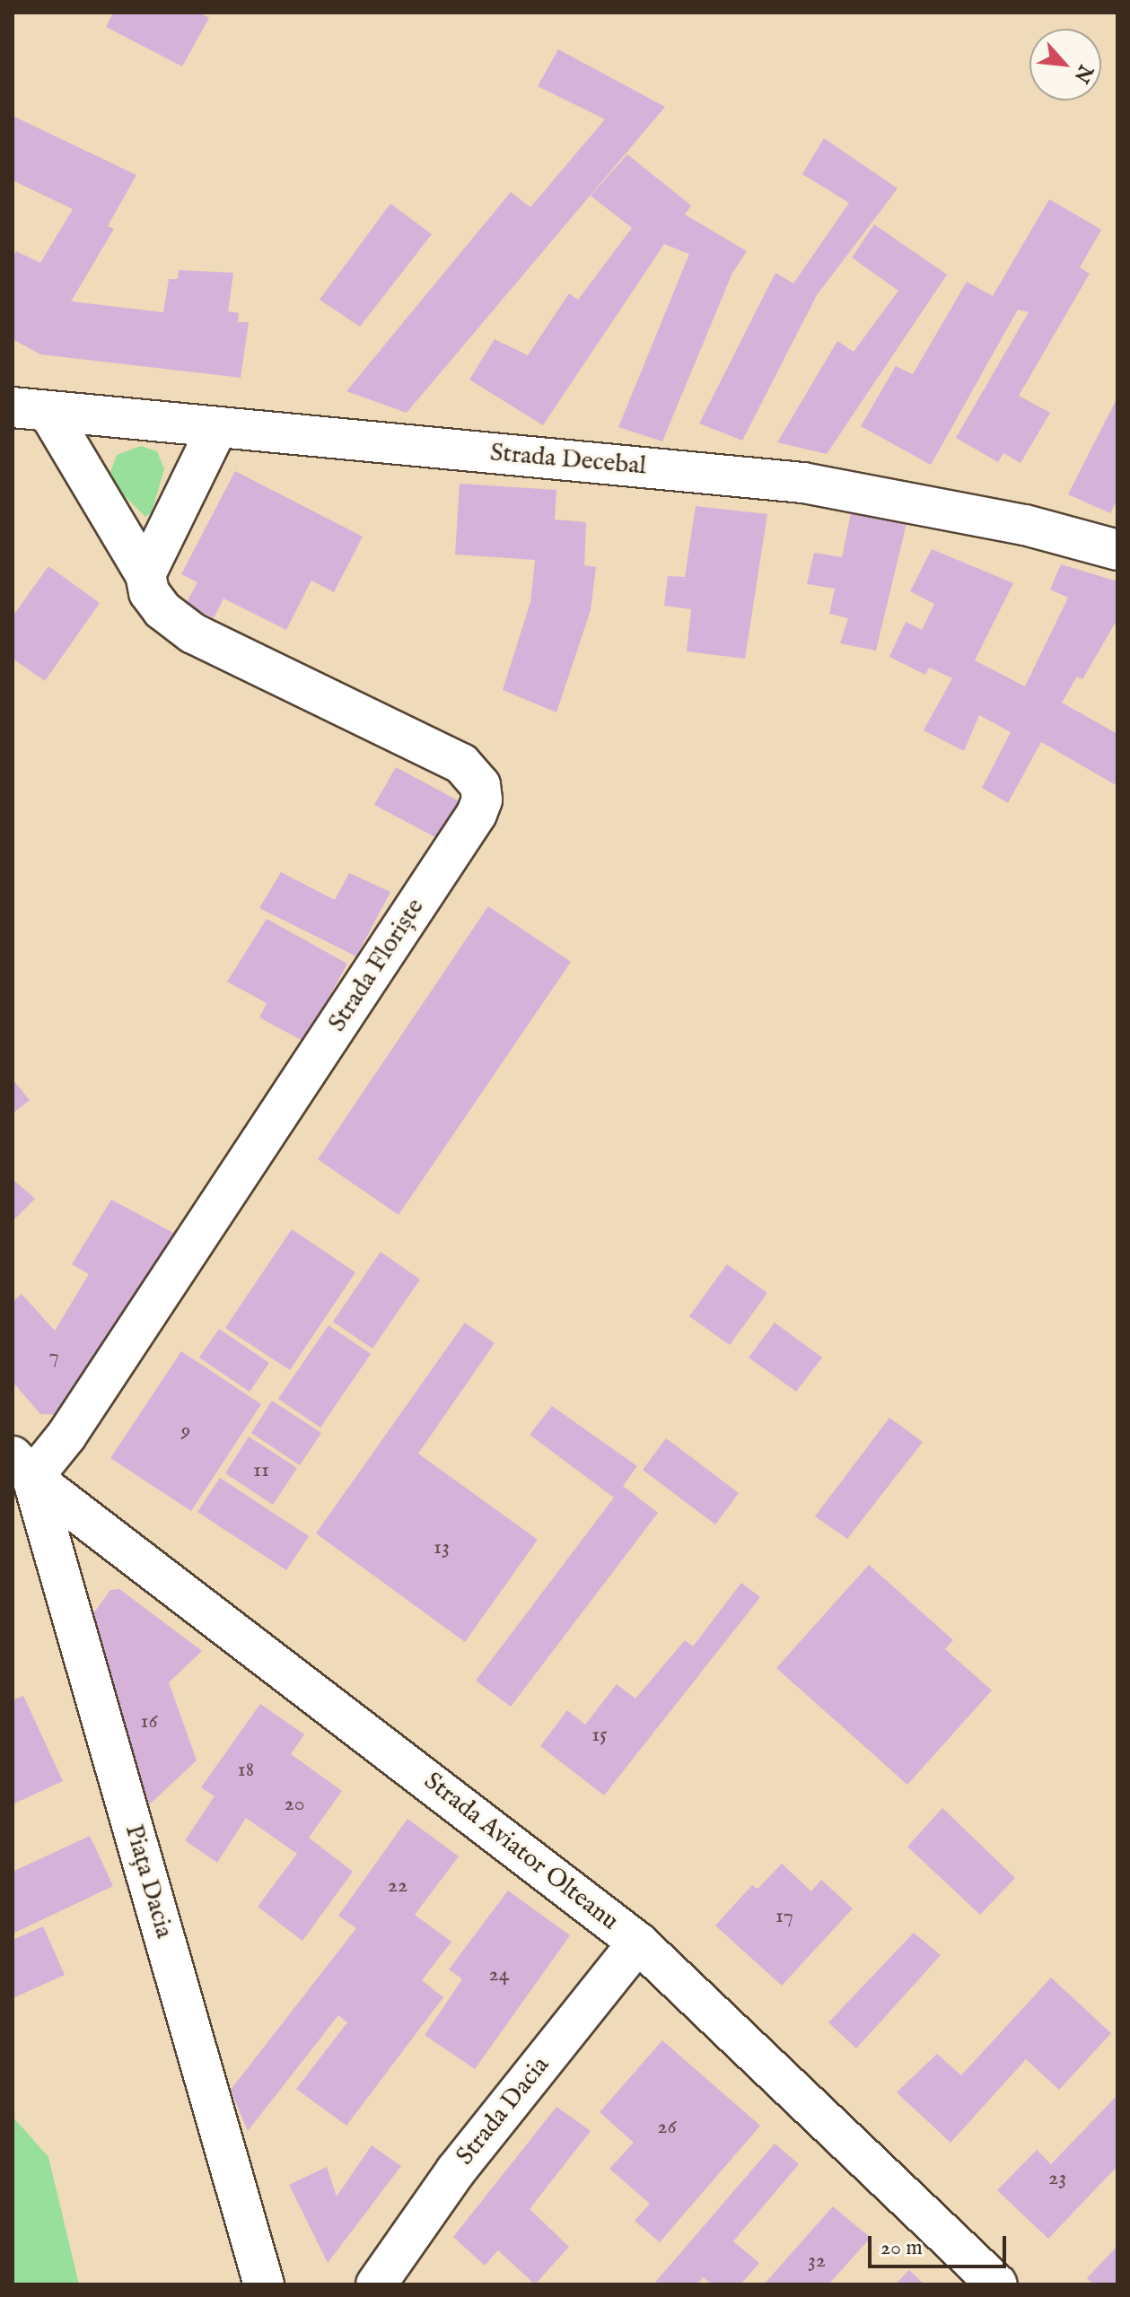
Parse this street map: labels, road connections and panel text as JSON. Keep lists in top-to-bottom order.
{
  "streets": {
    "street": [
      "Strada Decebal",
      "Strada Floriște",
      "Strada Aviator Olteanu",
      "Piața Dacia",
      "Strada Dacia"
    ]
  },
  "crossings": [
    ["Strada Decebal", "Strada Floriște"],
    ["Strada Floriște", "Strada Aviator Olteanu"],
    ["Strada Floriște", "Piața Dacia"],
    ["Strada Aviator Olteanu", "Piața Dacia"],
    ["Strada Aviator Olteanu", "Strada Dacia"]
  ],
  "house_numbers": [
    "7",
    "9",
    "11",
    "13",
    "16",
    "15",
    "18",
    "20",
    "22",
    "17",
    "24",
    "26",
    "23",
    "32"
  ],
  "scale_bar": "20 m",
  "north": "bottom right"
}
